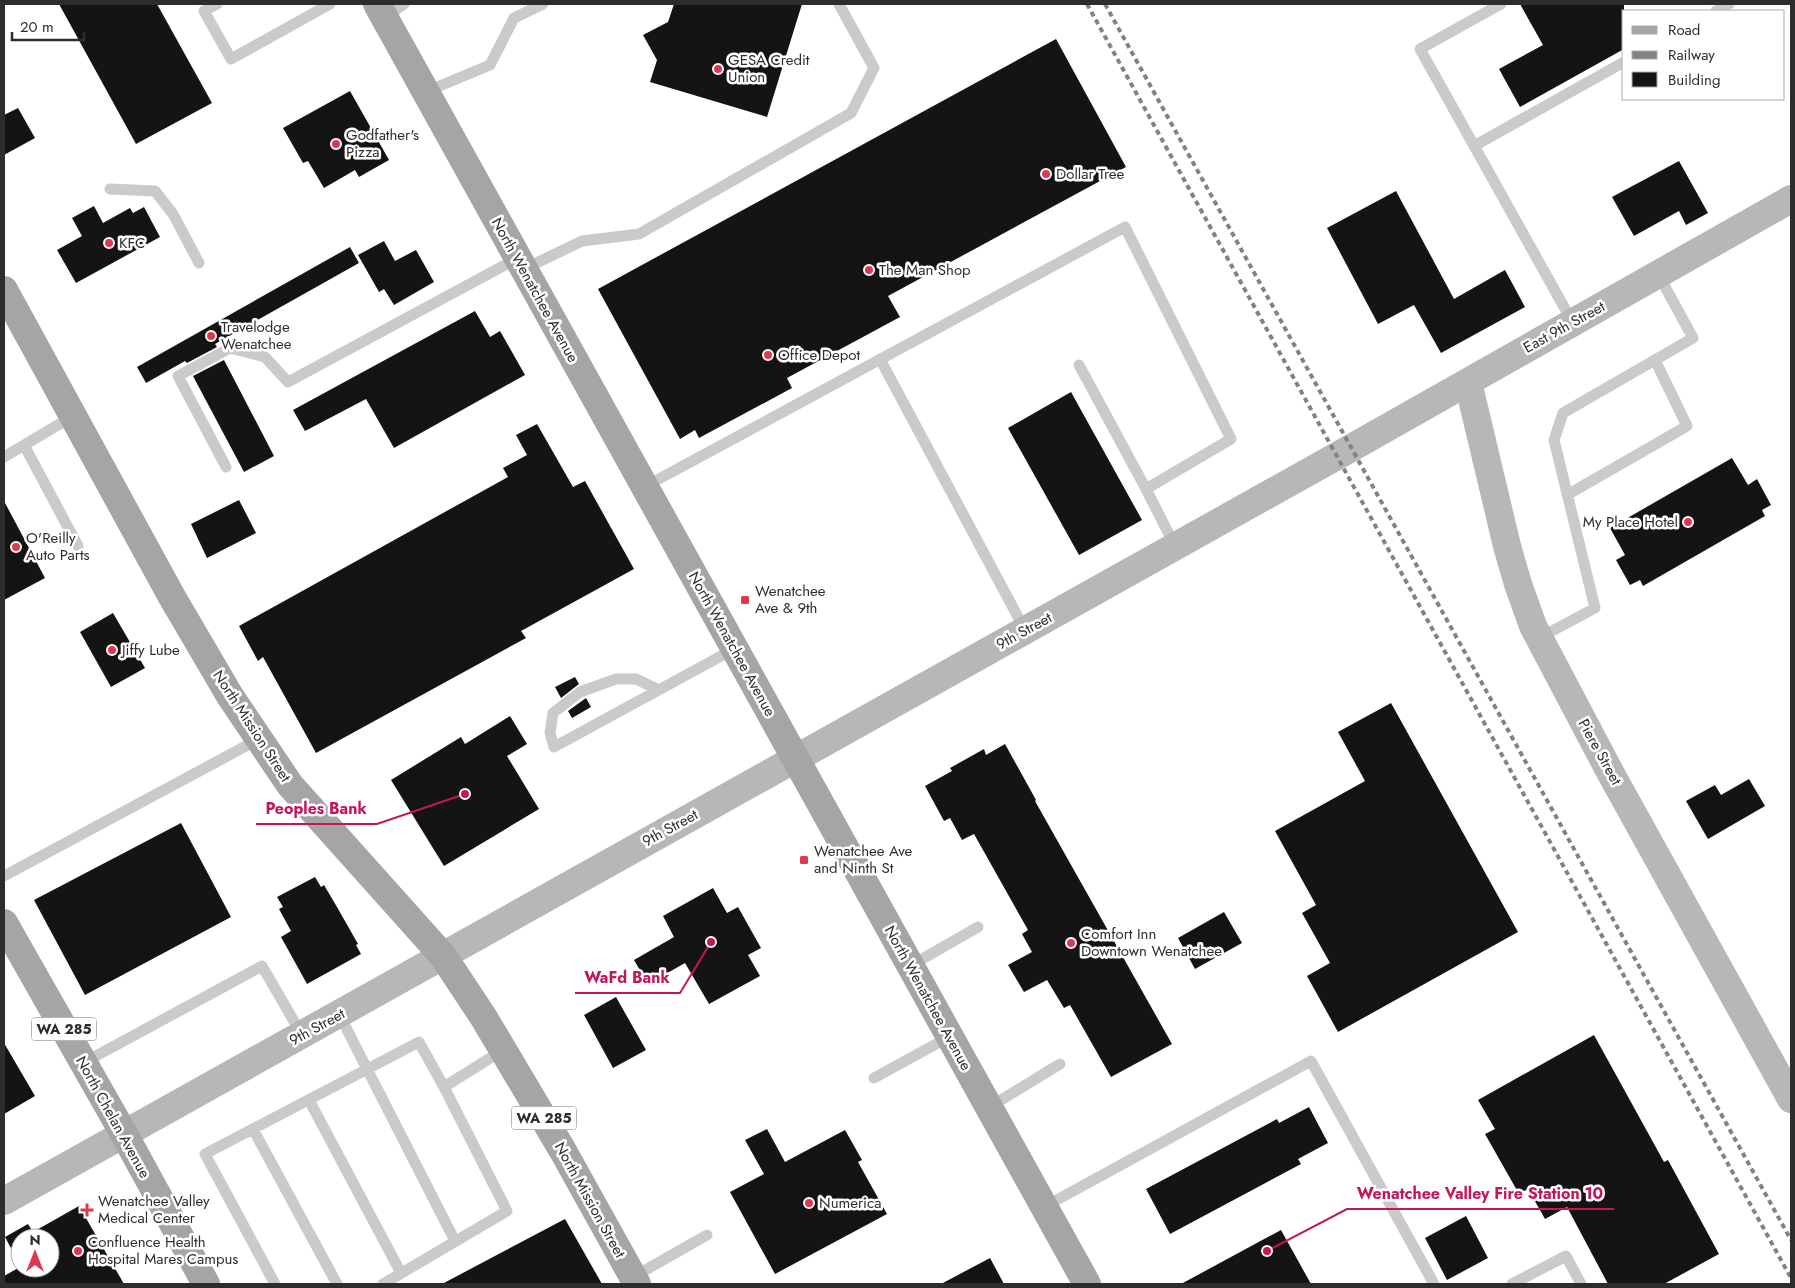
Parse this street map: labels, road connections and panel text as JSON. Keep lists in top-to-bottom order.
{
  "streets": {
    "main road": [
      "North Wenatchee Avenue",
      "North Mission Street",
      "WA 285",
      "North Chelan Avenue"
    ],
    "street": ["East 9th Street", "9th Street", "Piere Street"]
  },
  "crossings": [
    ["North Wenatchee Avenue", "9th Street"],
    ["East 9th Street", "9th Street"],
    ["East 9th Street", "Piere Street"],
    ["9th Street", "North Mission Street"],
    ["9th Street", "North Chelan Avenue"]
  ],
  "places": {
    "other": [
      "GESA Credit Union",
      "Godfather's Pizza",
      "Dollar Tree",
      "KFC",
      "The Man Shop",
      "Travelodge Wenatchee",
      "Office Depot",
      "My Place Hotel",
      "O'Reilly Auto Parts",
      "Jiffy Lube",
      "Peoples Bank",
      "WaFd Bank",
      "Comfort Inn Downtown Wenatchee",
      "Numerica",
      "Confluence Health Hospital Mares Campus",
      "Wenatchee Valley Fire Station 10"
    ],
    "transit": ["Wenatchee Ave & 9th", "Wenatchee Ave and Ninth St"],
    "health": ["Wenatchee Valley Medical Center"]
  },
  "legend": ["Road", "Railway", "Building"],
  "scale_bar": "20 m",
  "north": "top"
}
